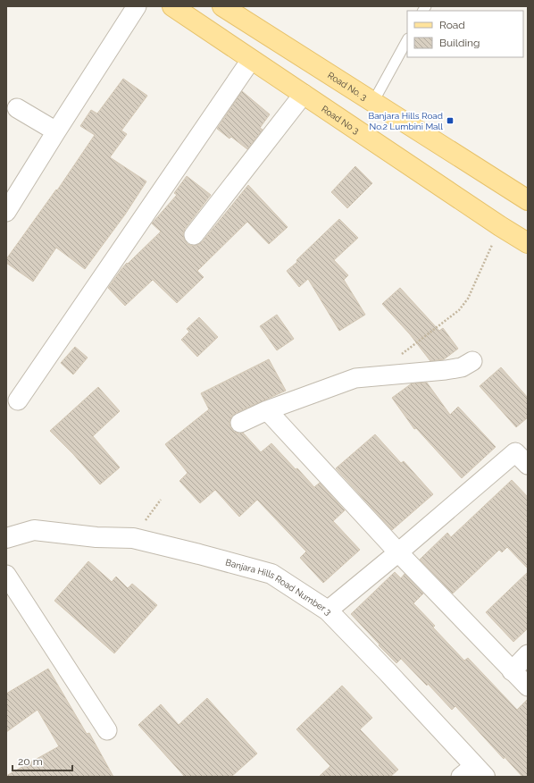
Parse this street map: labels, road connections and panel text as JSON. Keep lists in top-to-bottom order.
{
  "streets": {
    "main road": ["Road No. 3", "Road No 3"],
    "street": ["Banjara Hills Road Number 3"]
  },
  "places": {
    "transit": ["Banjara Hills Road No.2 Lumbini Mall"]
  },
  "legend": ["Road", "Building"],
  "scale_bar": "20 m"
}
